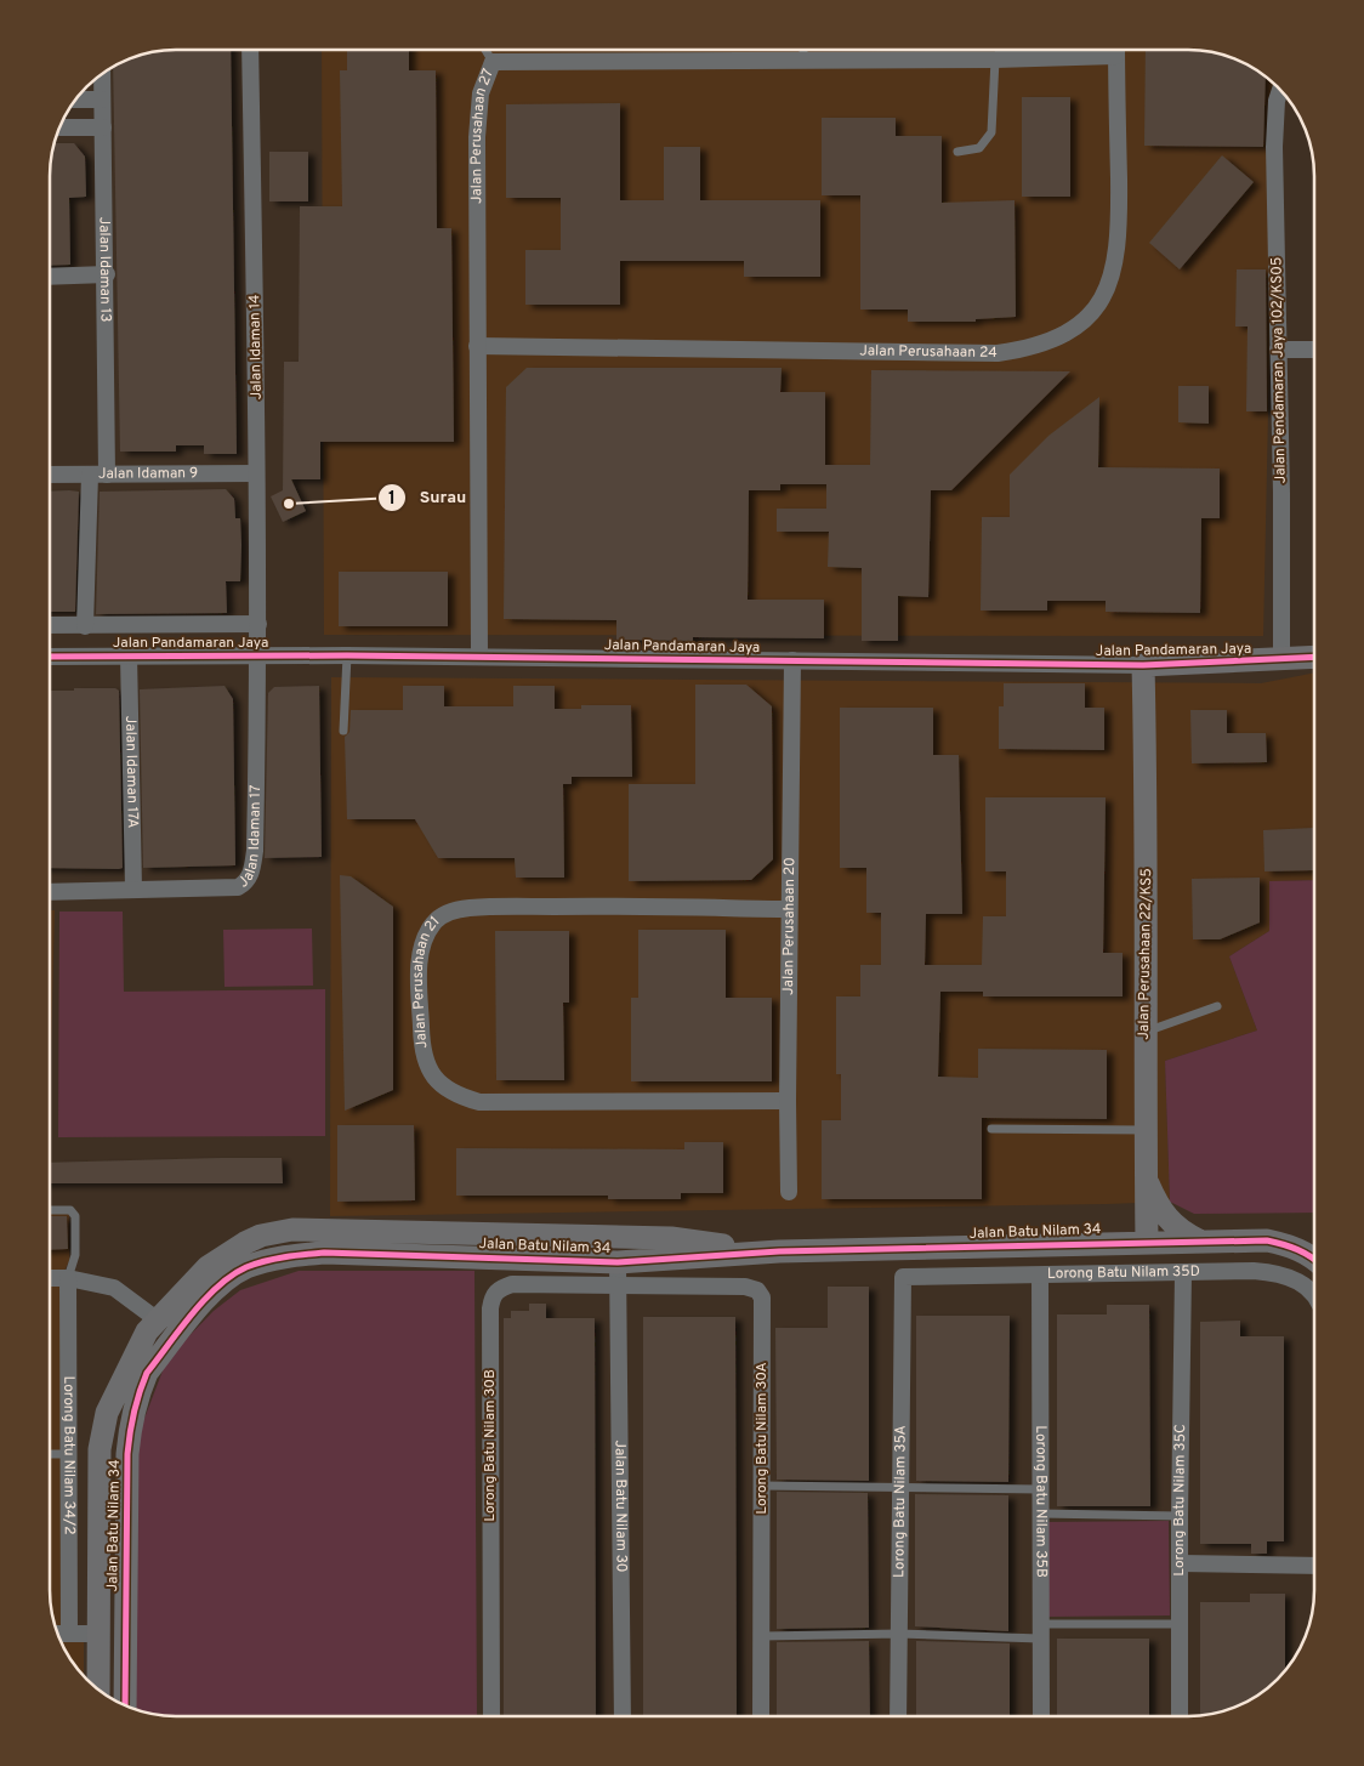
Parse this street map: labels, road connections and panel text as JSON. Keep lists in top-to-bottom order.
{
  "streets": {
    "street": [
      "Jalan Perusahaan 27",
      "Jalan Idaman 13",
      "Jalan Idaman 14",
      "Jalan Perusahaan 24",
      "Jalan Pendamaran Jaya 102/KS05",
      "Jalan Idaman 9",
      "Jalan Pandamaran Jaya",
      "Jalan Idaman 17A",
      "Jalan Idaman 17",
      "Jalan Perusahaan 20",
      "Jalan Perusahaan 22/KS5",
      "Jalan Perusahaan 21",
      "Jalan Batu Nilam 34",
      "Lorong Batu Nilam 35D",
      "Lorong Batu Nilam 30A",
      "Lorong Batu Nilam 30B",
      "Lorong Batu Nilam 34/2",
      "Lorong Batu Nilam 35C",
      "Lorong Batu Nilam 35A",
      "Lorong Batu Nilam 35B",
      "Jalan Batu Nilam 30"
    ]
  },
  "crossings": [
    ["Jalan Perusahaan 27", "Jalan Perusahaan 24"],
    ["Jalan Perusahaan 27", "Jalan Pandamaran Jaya"],
    ["Jalan Idaman 13", "Jalan Idaman 9"],
    ["Jalan Idaman 14", "Jalan Idaman 9"],
    ["Jalan Idaman 14", "Jalan Pandamaran Jaya"],
    ["Jalan Idaman 14", "Jalan Idaman 17"],
    ["Jalan Pendamaran Jaya 102/KS05", "Jalan Pandamaran Jaya"],
    ["Jalan Pandamaran Jaya", "Jalan Idaman 17A"],
    ["Jalan Pandamaran Jaya", "Jalan Idaman 17"],
    ["Jalan Pandamaran Jaya", "Jalan Perusahaan 20"],
    ["Jalan Pandamaran Jaya", "Jalan Perusahaan 22/KS5"],
    ["Jalan Idaman 17A", "Jalan Idaman 17"],
    ["Jalan Perusahaan 20", "Jalan Perusahaan 21"],
    ["Jalan Perusahaan 22/KS5", "Jalan Batu Nilam 34"],
    ["Jalan Batu Nilam 34", "Jalan Batu Nilam 30"],
    ["Lorong Batu Nilam 35D", "Lorong Batu Nilam 35C"],
    ["Lorong Batu Nilam 35D", "Lorong Batu Nilam 35A"],
    ["Lorong Batu Nilam 35D", "Lorong Batu Nilam 35B"],
    ["Lorong Batu Nilam 30A", "Lorong Batu Nilam 30B"],
    ["Lorong Batu Nilam 30A", "Jalan Batu Nilam 30"],
    ["Lorong Batu Nilam 30B", "Jalan Batu Nilam 30"]
  ],
  "places": ["Surau"]
}
